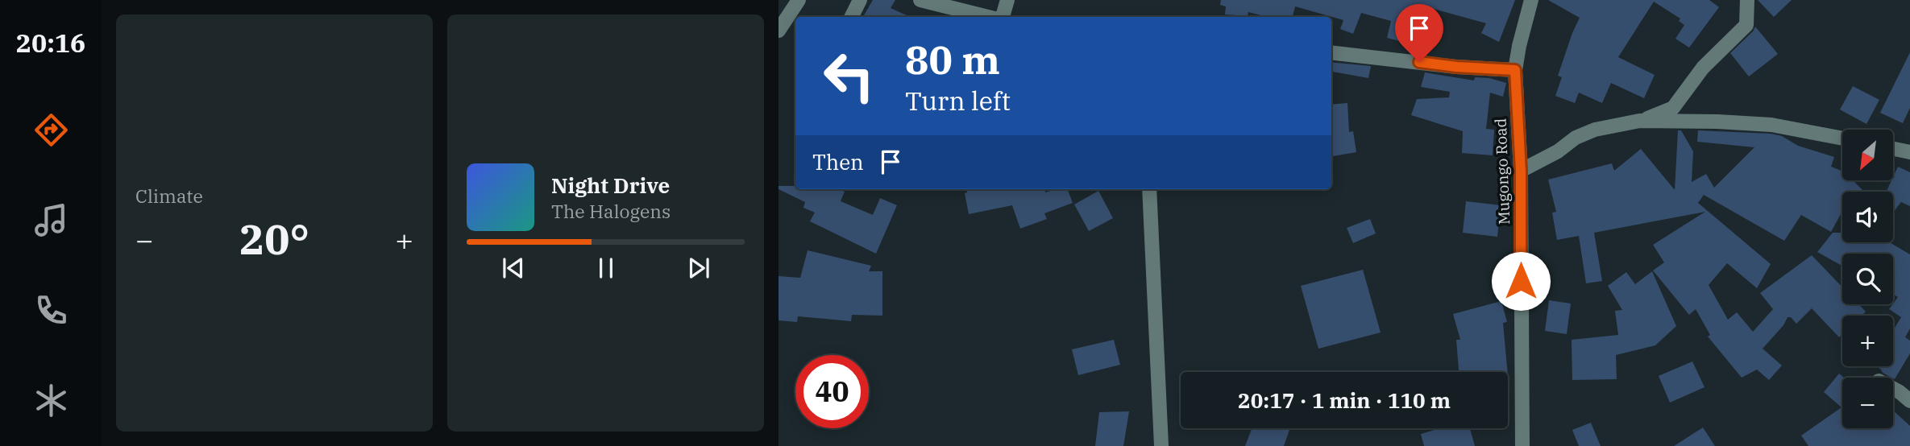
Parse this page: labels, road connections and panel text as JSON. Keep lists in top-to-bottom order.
{
  "streets": {
    "street": ["Mugongo Road"]
  },
  "north": "bottom left",
  "page": {
    "tabs": "20:16",
    "tile": "Climate",
    "turn": ["80 m", "Turn left"],
    "map_buttons": ["+", "−"],
    "then": "Then",
    "song": ["Night Drive", "The Halogens"],
    "heat": ["−", "20°", "+"],
    "limit": "40",
    "trip": "20:17 · 1 min · 110 m"
  }
}
